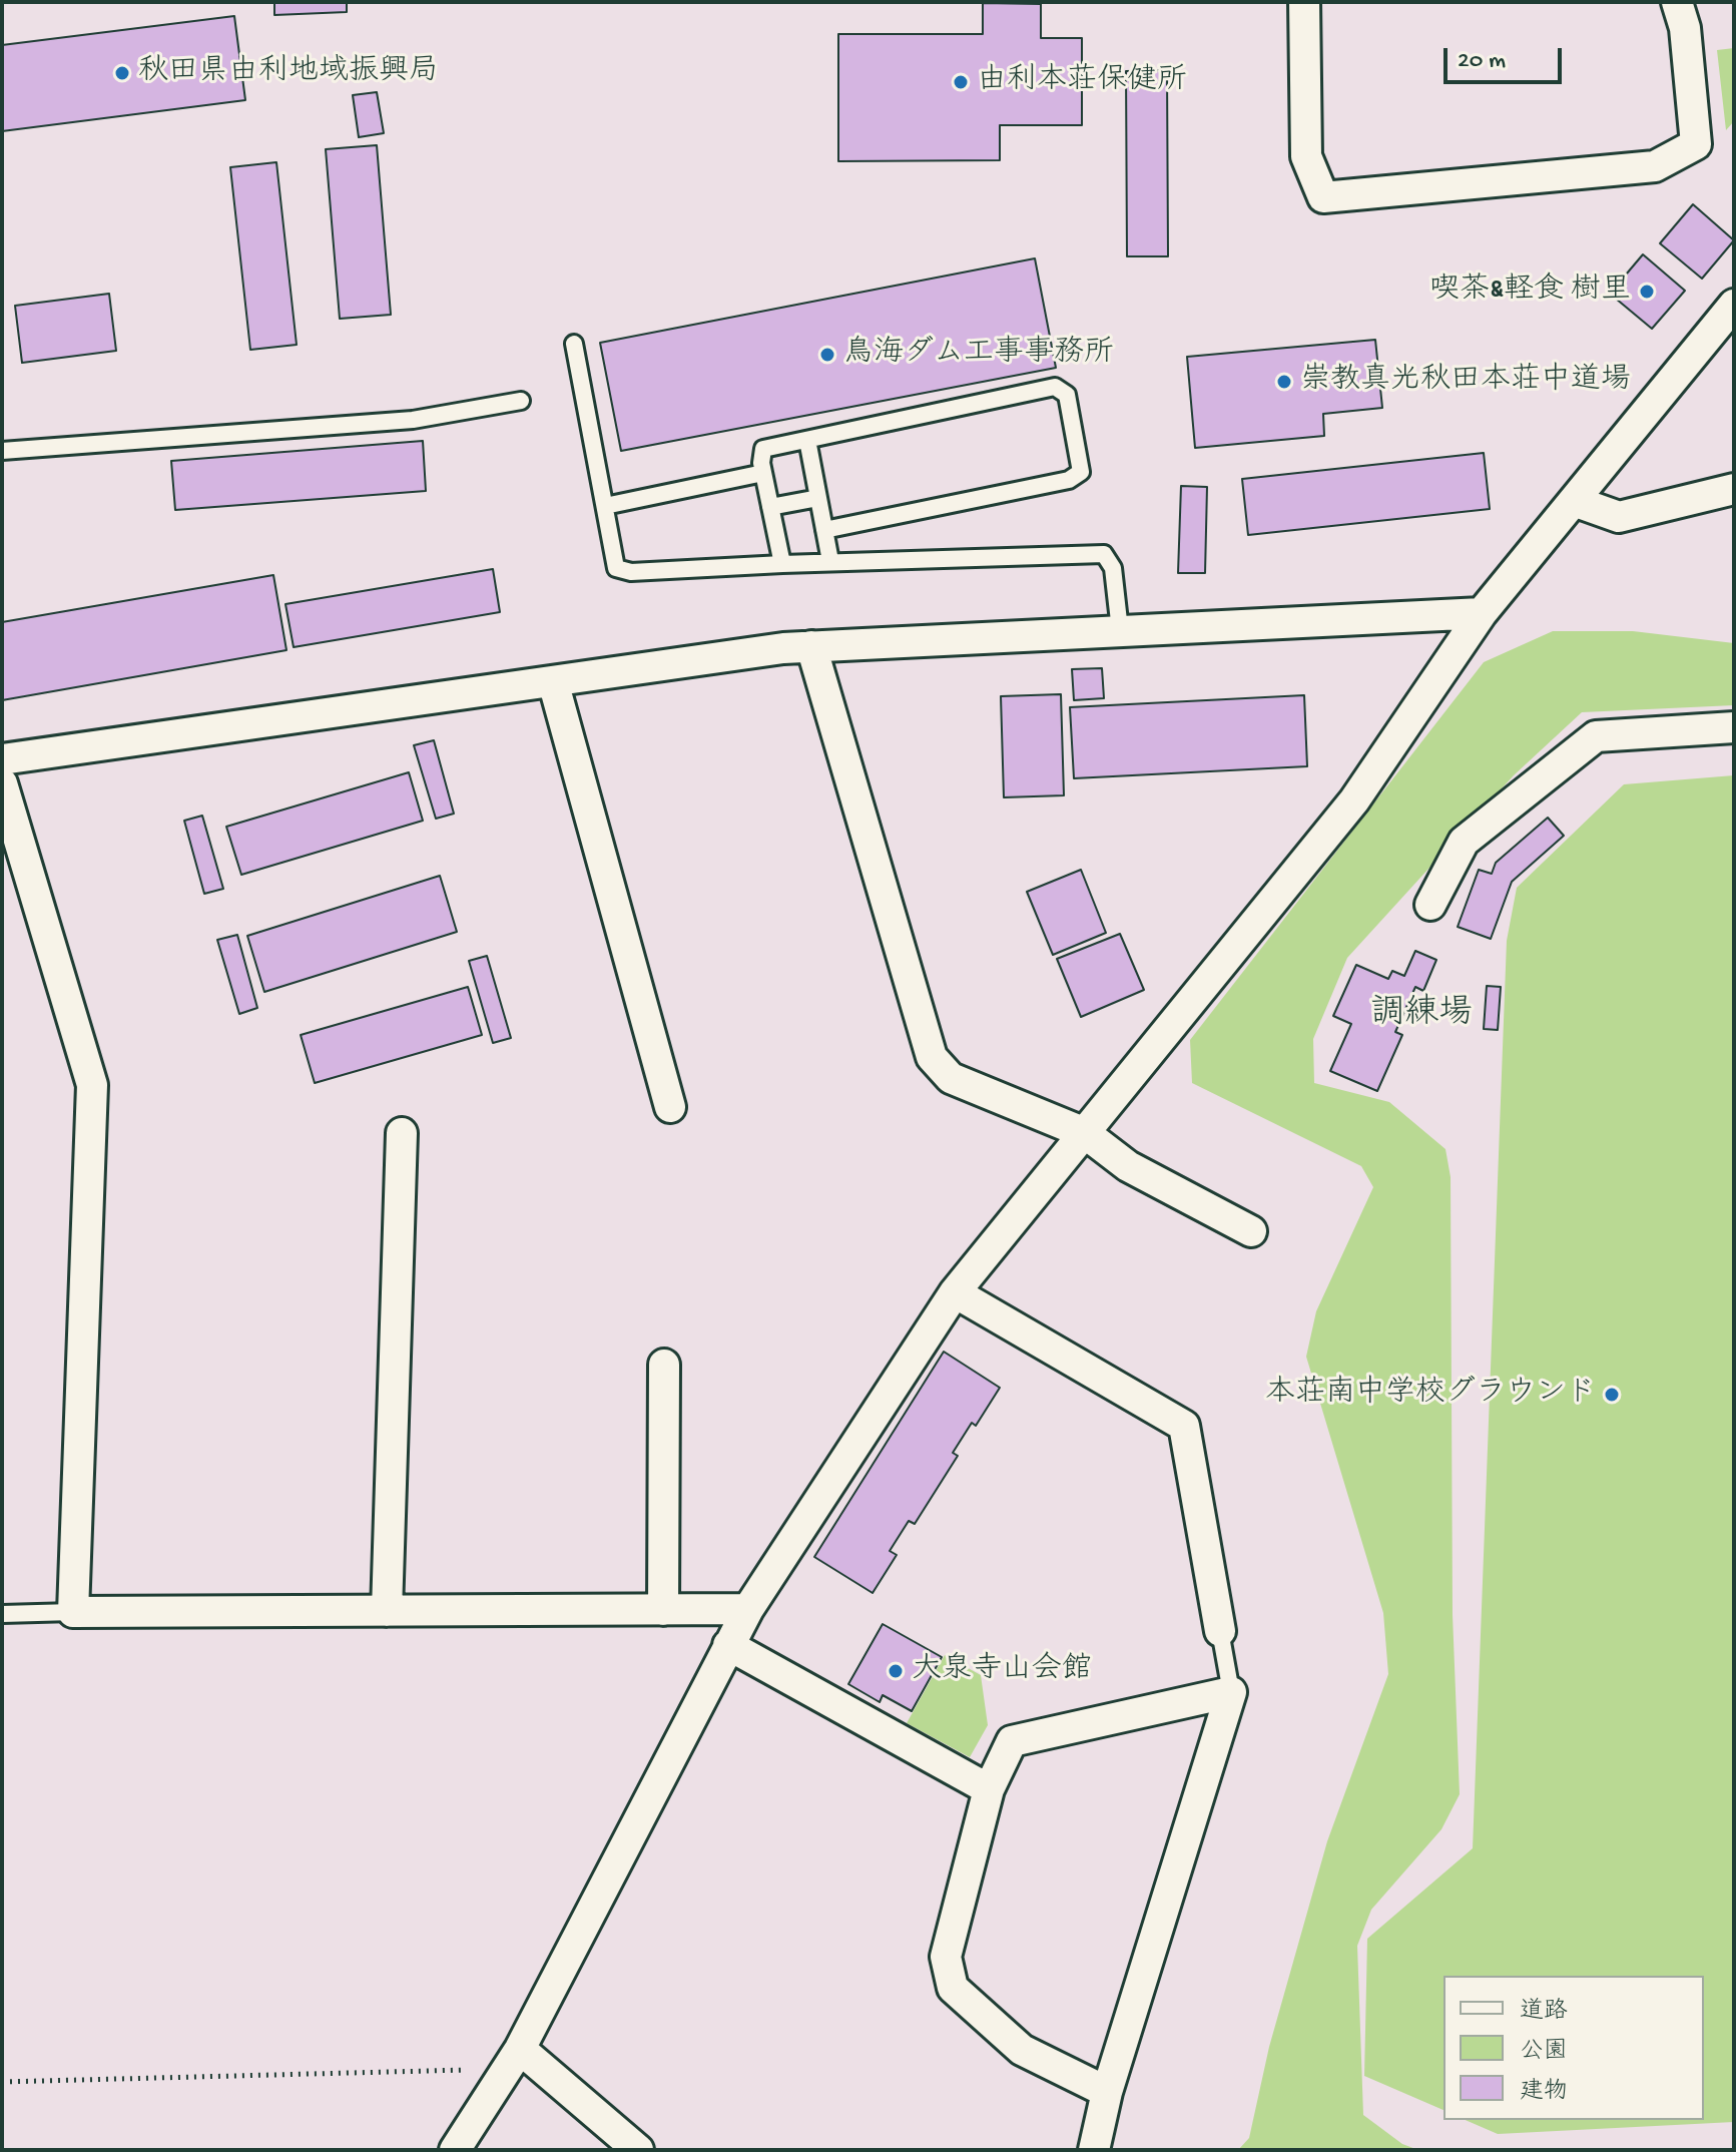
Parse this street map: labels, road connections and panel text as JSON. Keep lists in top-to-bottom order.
{
  "districts": ["調練場"],
  "places": [
    "秋田県由利地域振興局",
    "由利本荘保健所",
    "喫茶&軽食 樹里",
    "鳥海ダム工事事務所",
    "崇教真光秋田本荘中道場",
    "本荘南中学校グラウンド",
    "大泉寺山会館"
  ],
  "legend": ["道路", "公園", "建物"],
  "scale_bar": "20 m"
}
